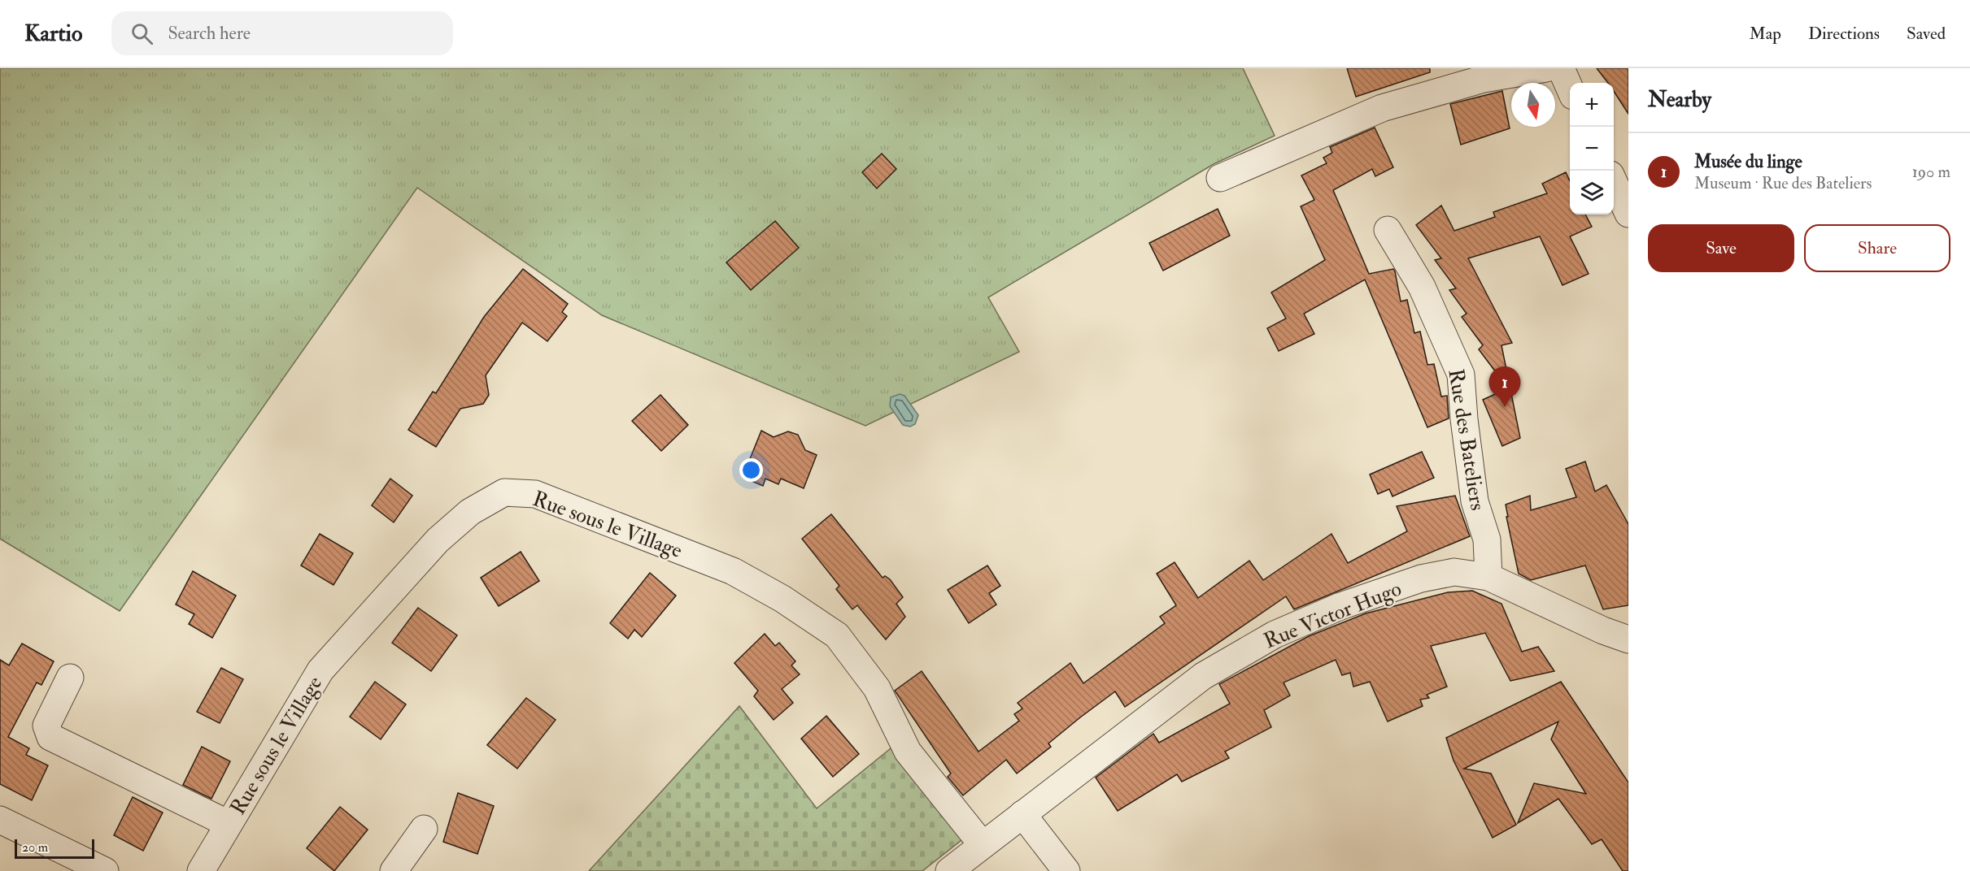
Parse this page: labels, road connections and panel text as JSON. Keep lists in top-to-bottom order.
{
  "streets": {
    "street": ["Rue des Bateliers", "Rue sous le Village", "Rue Victor Hugo"]
  },
  "crossings": [
    ["Rue des Bateliers", "Rue Victor Hugo"],
    ["Rue sous le Village", "Rue Victor Hugo"]
  ],
  "scale_bar": "20 m",
  "north": "bottom",
  "page": {
    "header": "Kartio",
    "search": "Search here",
    "nav": ["Map", "Directions", "Saved"],
    "heading": "Nearby",
    "map_buttons": ["+", "−"],
    "list": [
      {
        "mark": "1",
        "name": "Musée du linge",
        "note": "Museum · Rue des Bateliers",
        "value": "190 m"
      }
    ],
    "buttons": ["Save", "Share"],
    "pins": "1",
    "scale": "20 m"
  }
}
